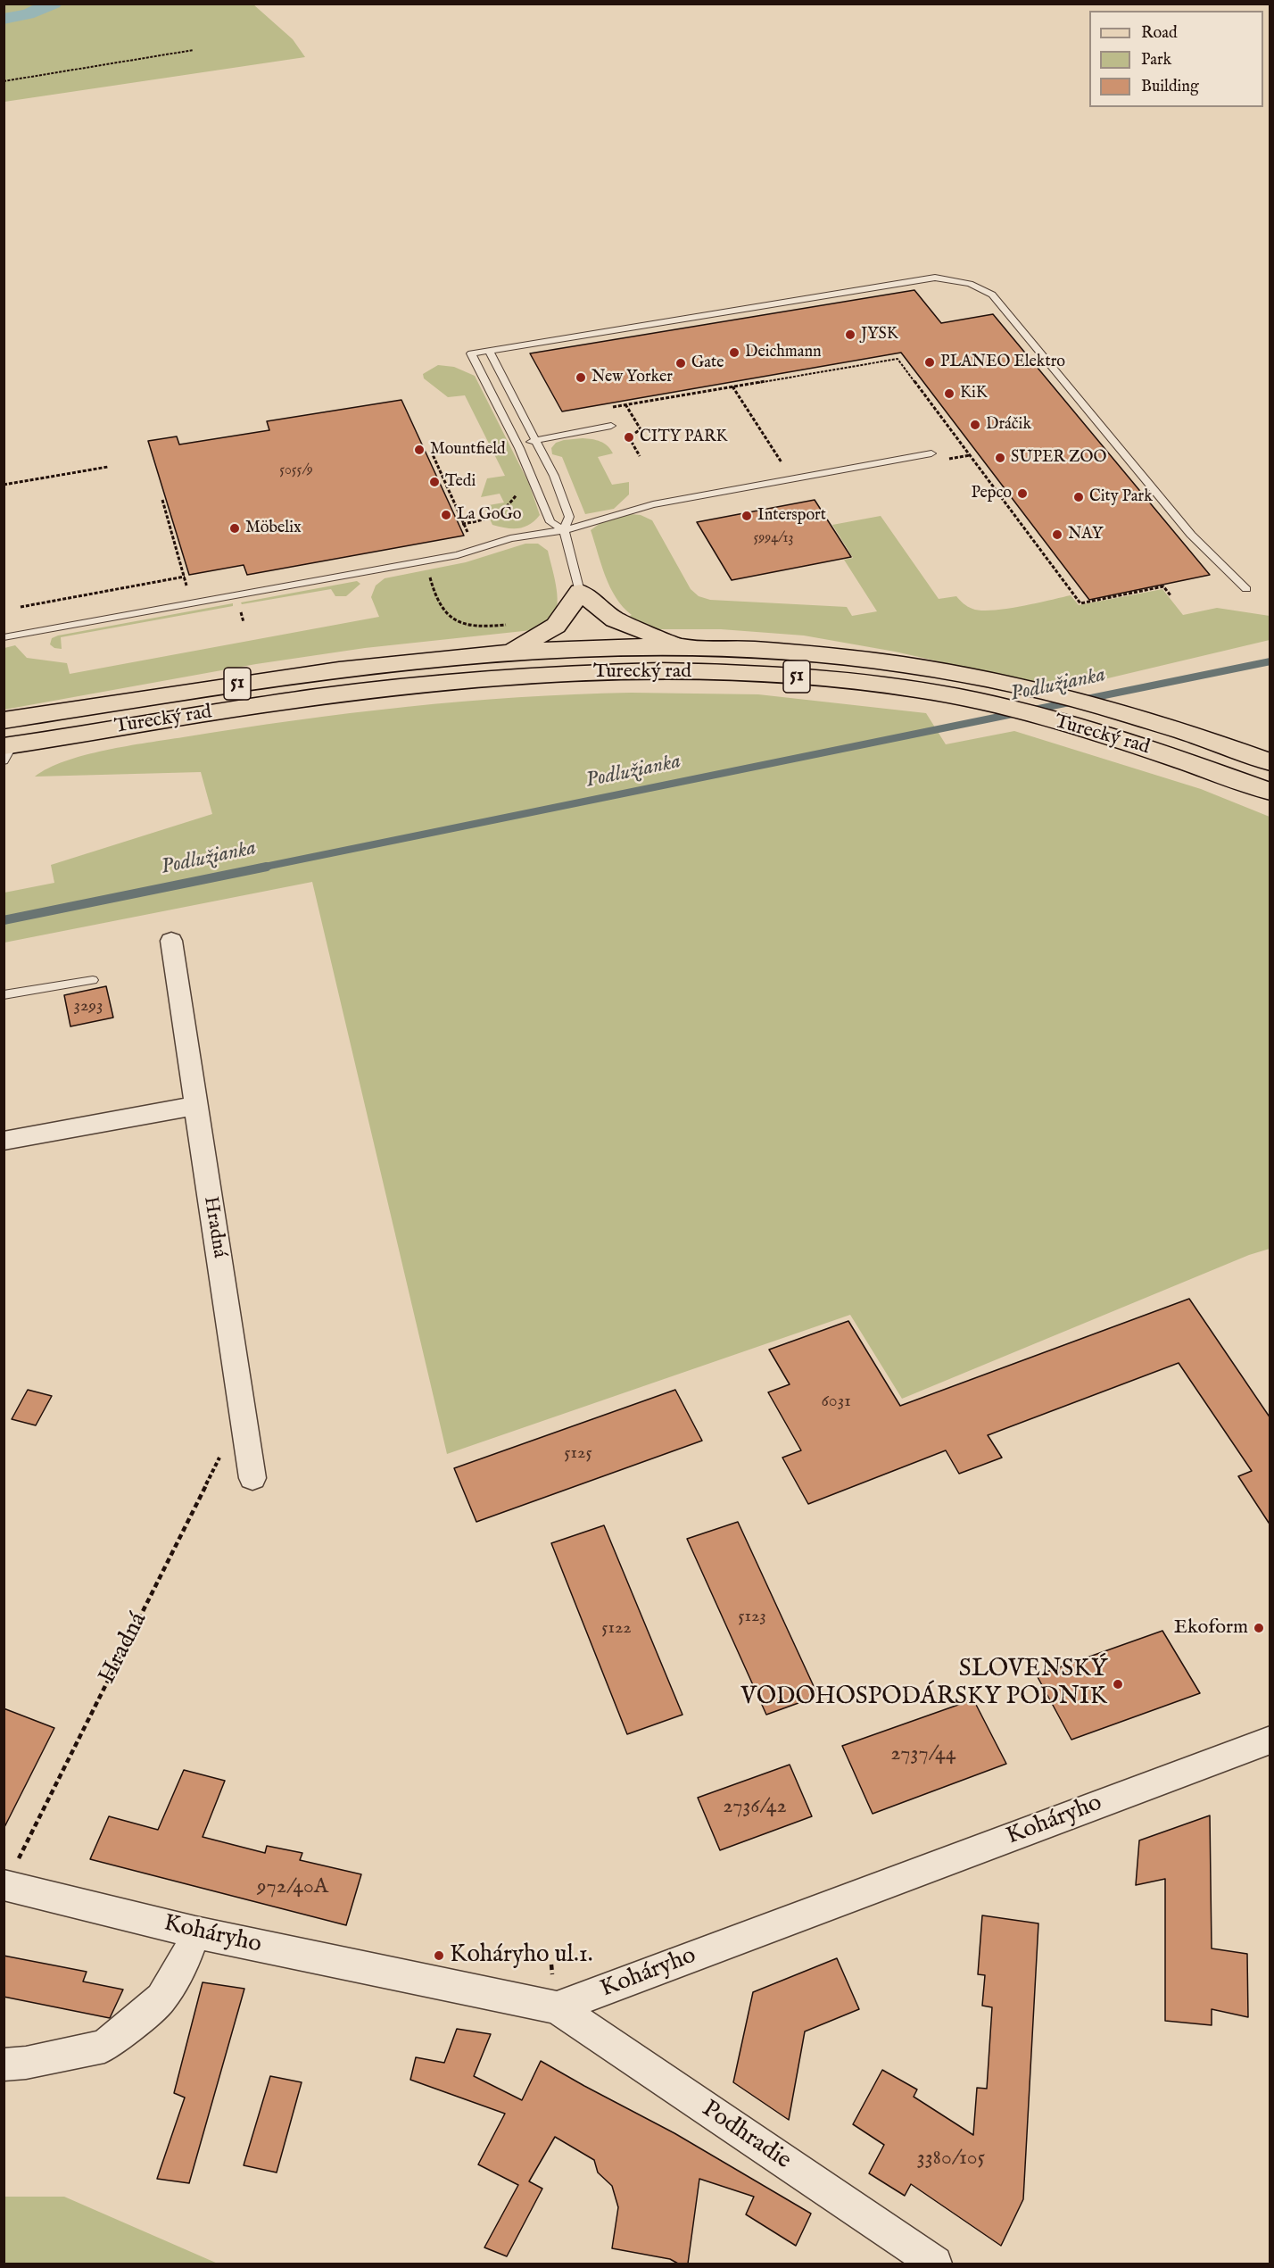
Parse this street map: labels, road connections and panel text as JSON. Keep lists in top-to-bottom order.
{
  "streets": {
    "main road": ["Turecký rad", "51"],
    "street": ["Hradná", "Koháryho", "Podhradie"]
  },
  "crossings": [
    ["Hradná", "Koháryho"],
    ["Koháryho", "Podhradie"]
  ],
  "water": ["Podlužianka"],
  "places": [
    "JYSK",
    "Deichmann",
    "PLANEO Elektro",
    "Gate",
    "New Yorker",
    "KiK",
    "Dráčik",
    "CITY PARK",
    "Mountfield",
    "SUPER ZOO",
    "Tedi",
    "Pepco",
    "City Park",
    "La GoGo",
    "Intersport",
    "Möbelix",
    "NAY",
    "Ekoform",
    "SLOVENSKÝ VODOHOSPODÁRSKY PODNIK",
    "Koháryho ul.1."
  ],
  "house_numbers": [
    "5055/9",
    "5994/13",
    "3293",
    "6031",
    "5125",
    "5123",
    "5122",
    "2737/44",
    "2736/42",
    "972/40A",
    "3380/105"
  ],
  "legend": ["Road", "Park", "Building"]
}
